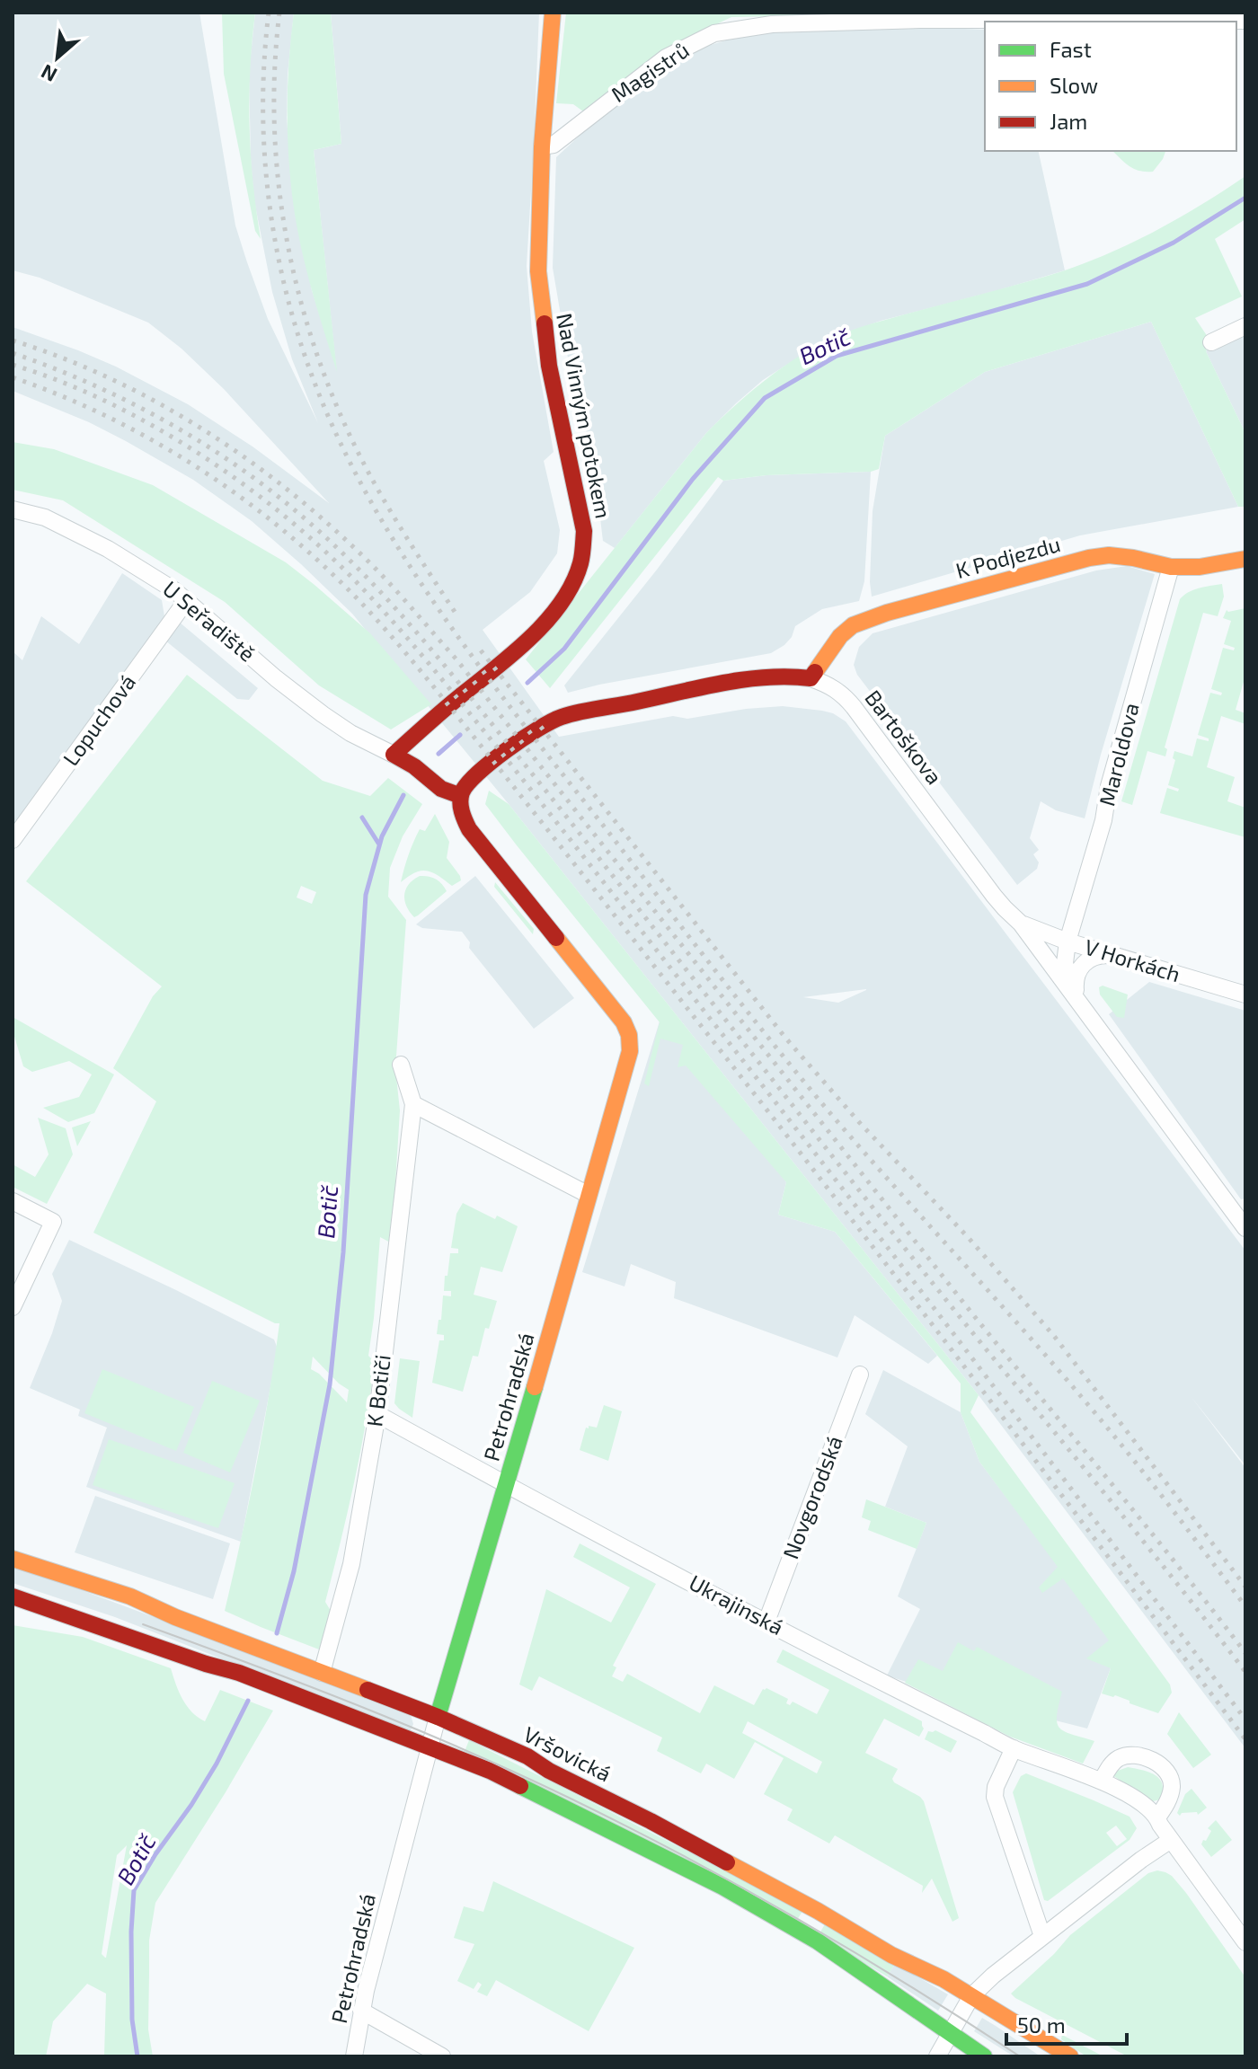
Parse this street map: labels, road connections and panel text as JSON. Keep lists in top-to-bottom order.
{
  "streets": {
    "street": [
      "Magistrů",
      "Nad Vinným potokem",
      "K Podjezdu",
      "U Seřadiště",
      "Lopuchová",
      "Bartoškova",
      "Maroldova",
      "V Horkách",
      "K Botiči",
      "Petrohradská",
      "Novgorodská",
      "Ukrajinská",
      "Vršovická"
    ]
  },
  "crossings": [
    ["Magistrů", "Nad Vinným potokem"],
    ["Nad Vinným potokem", "U Seřadiště"],
    ["K Podjezdu", "Bartoškova"],
    ["K Podjezdu", "Maroldova"],
    ["U Seřadiště", "Lopuchová"],
    ["Bartoškova", "Maroldova"],
    ["Bartoškova", "V Horkách"],
    ["Bartoškova", "Petrohradská"],
    ["Maroldova", "V Horkách"],
    ["K Botiči", "Ukrajinská"],
    ["K Botiči", "Vršovická"],
    ["Petrohradská", "Ukrajinská"],
    ["Petrohradská", "Vršovická"],
    ["Novgorodská", "Ukrajinská"]
  ],
  "water": ["Botič"],
  "legend": ["Fast", "Slow", "Jam"],
  "scale_bar": "50 m",
  "north": "bottom left"
}
